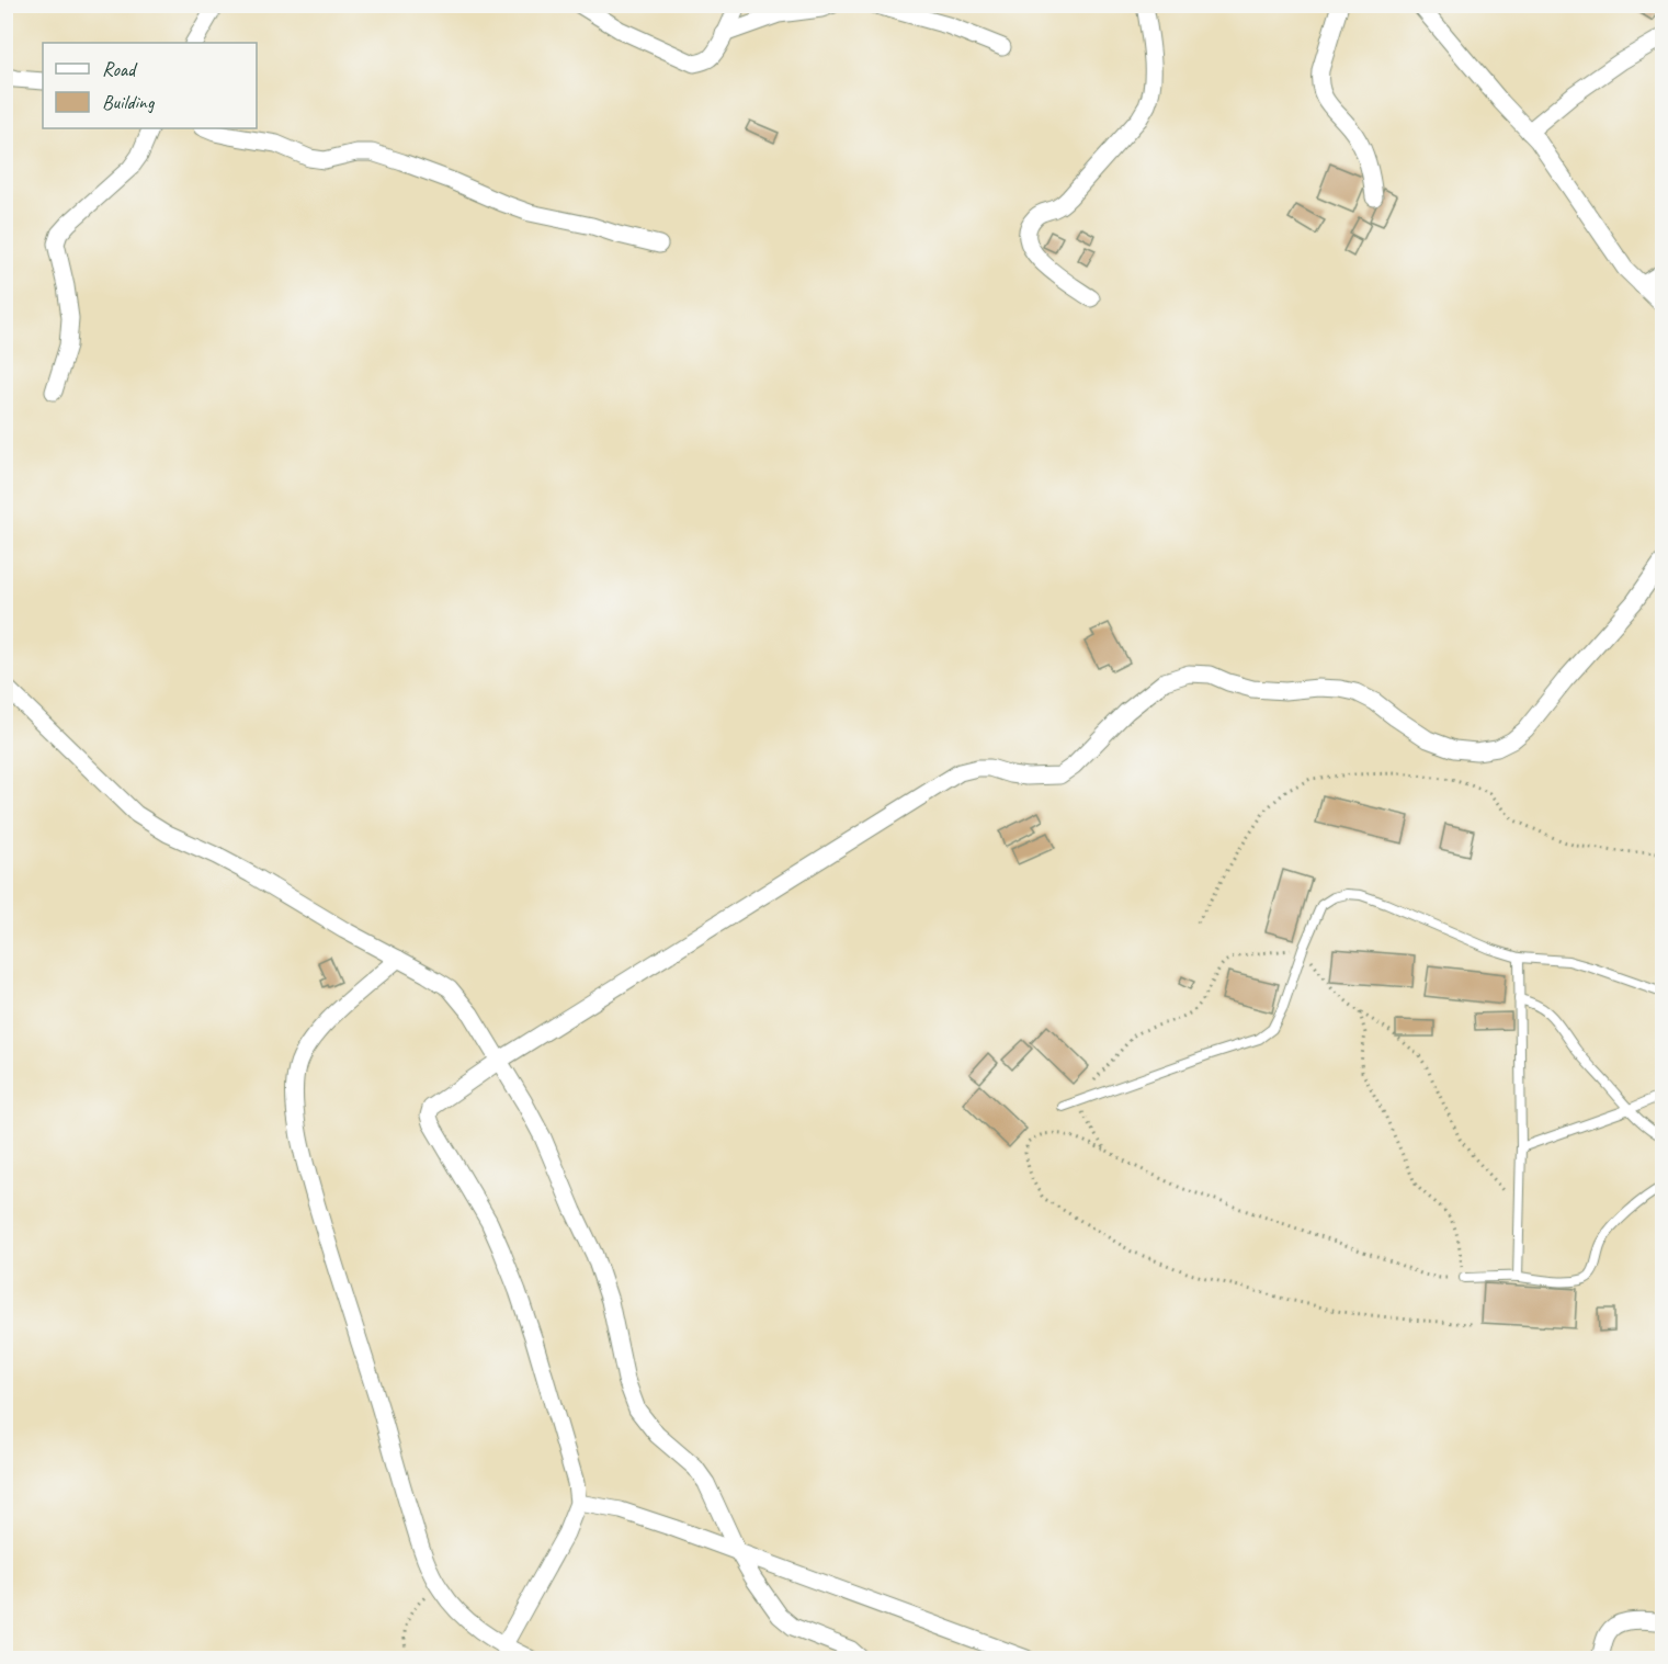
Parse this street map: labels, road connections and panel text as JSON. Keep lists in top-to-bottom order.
{
  "legend": ["Road", "Building"]
}
